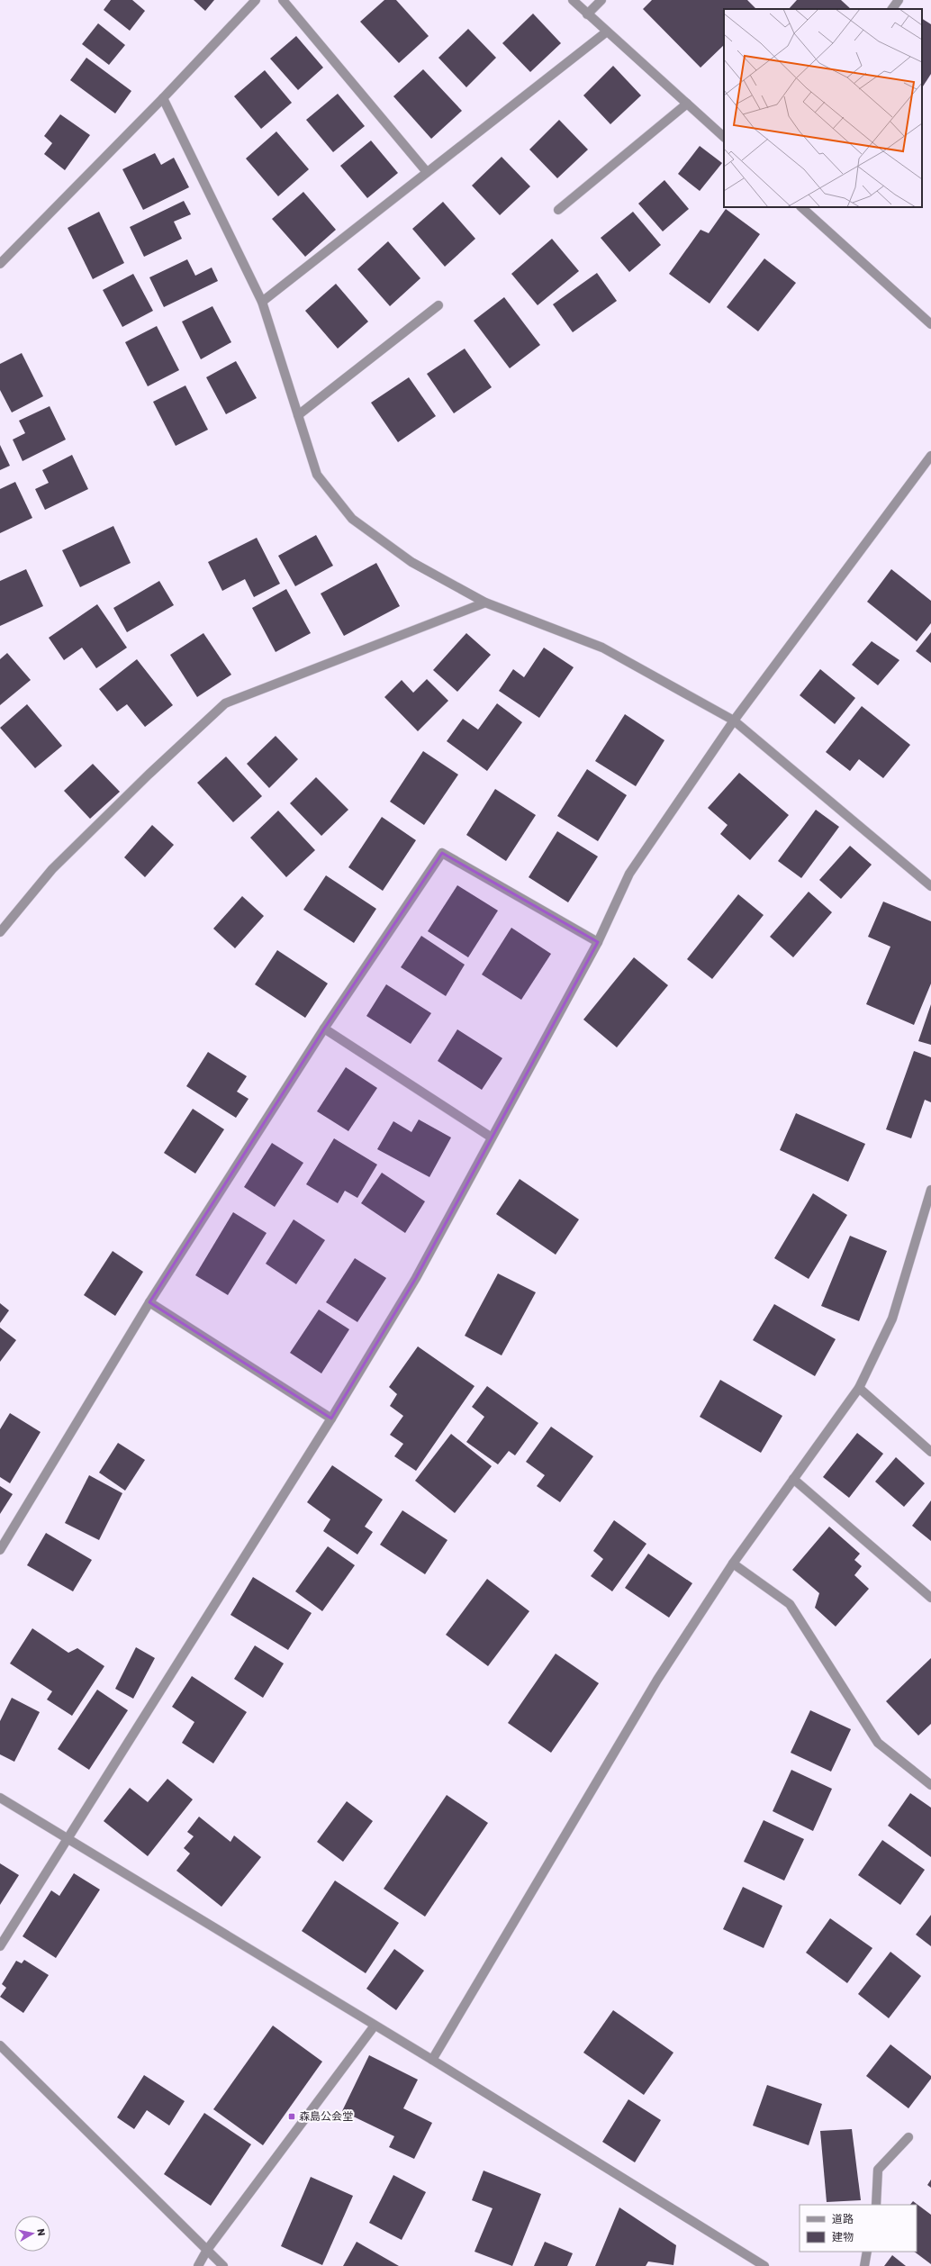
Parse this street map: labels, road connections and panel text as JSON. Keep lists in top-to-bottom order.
{
  "places": {
    "transit": ["森島公会堂"]
  },
  "legend": ["道路", "建物"],
  "north": "right"
}
